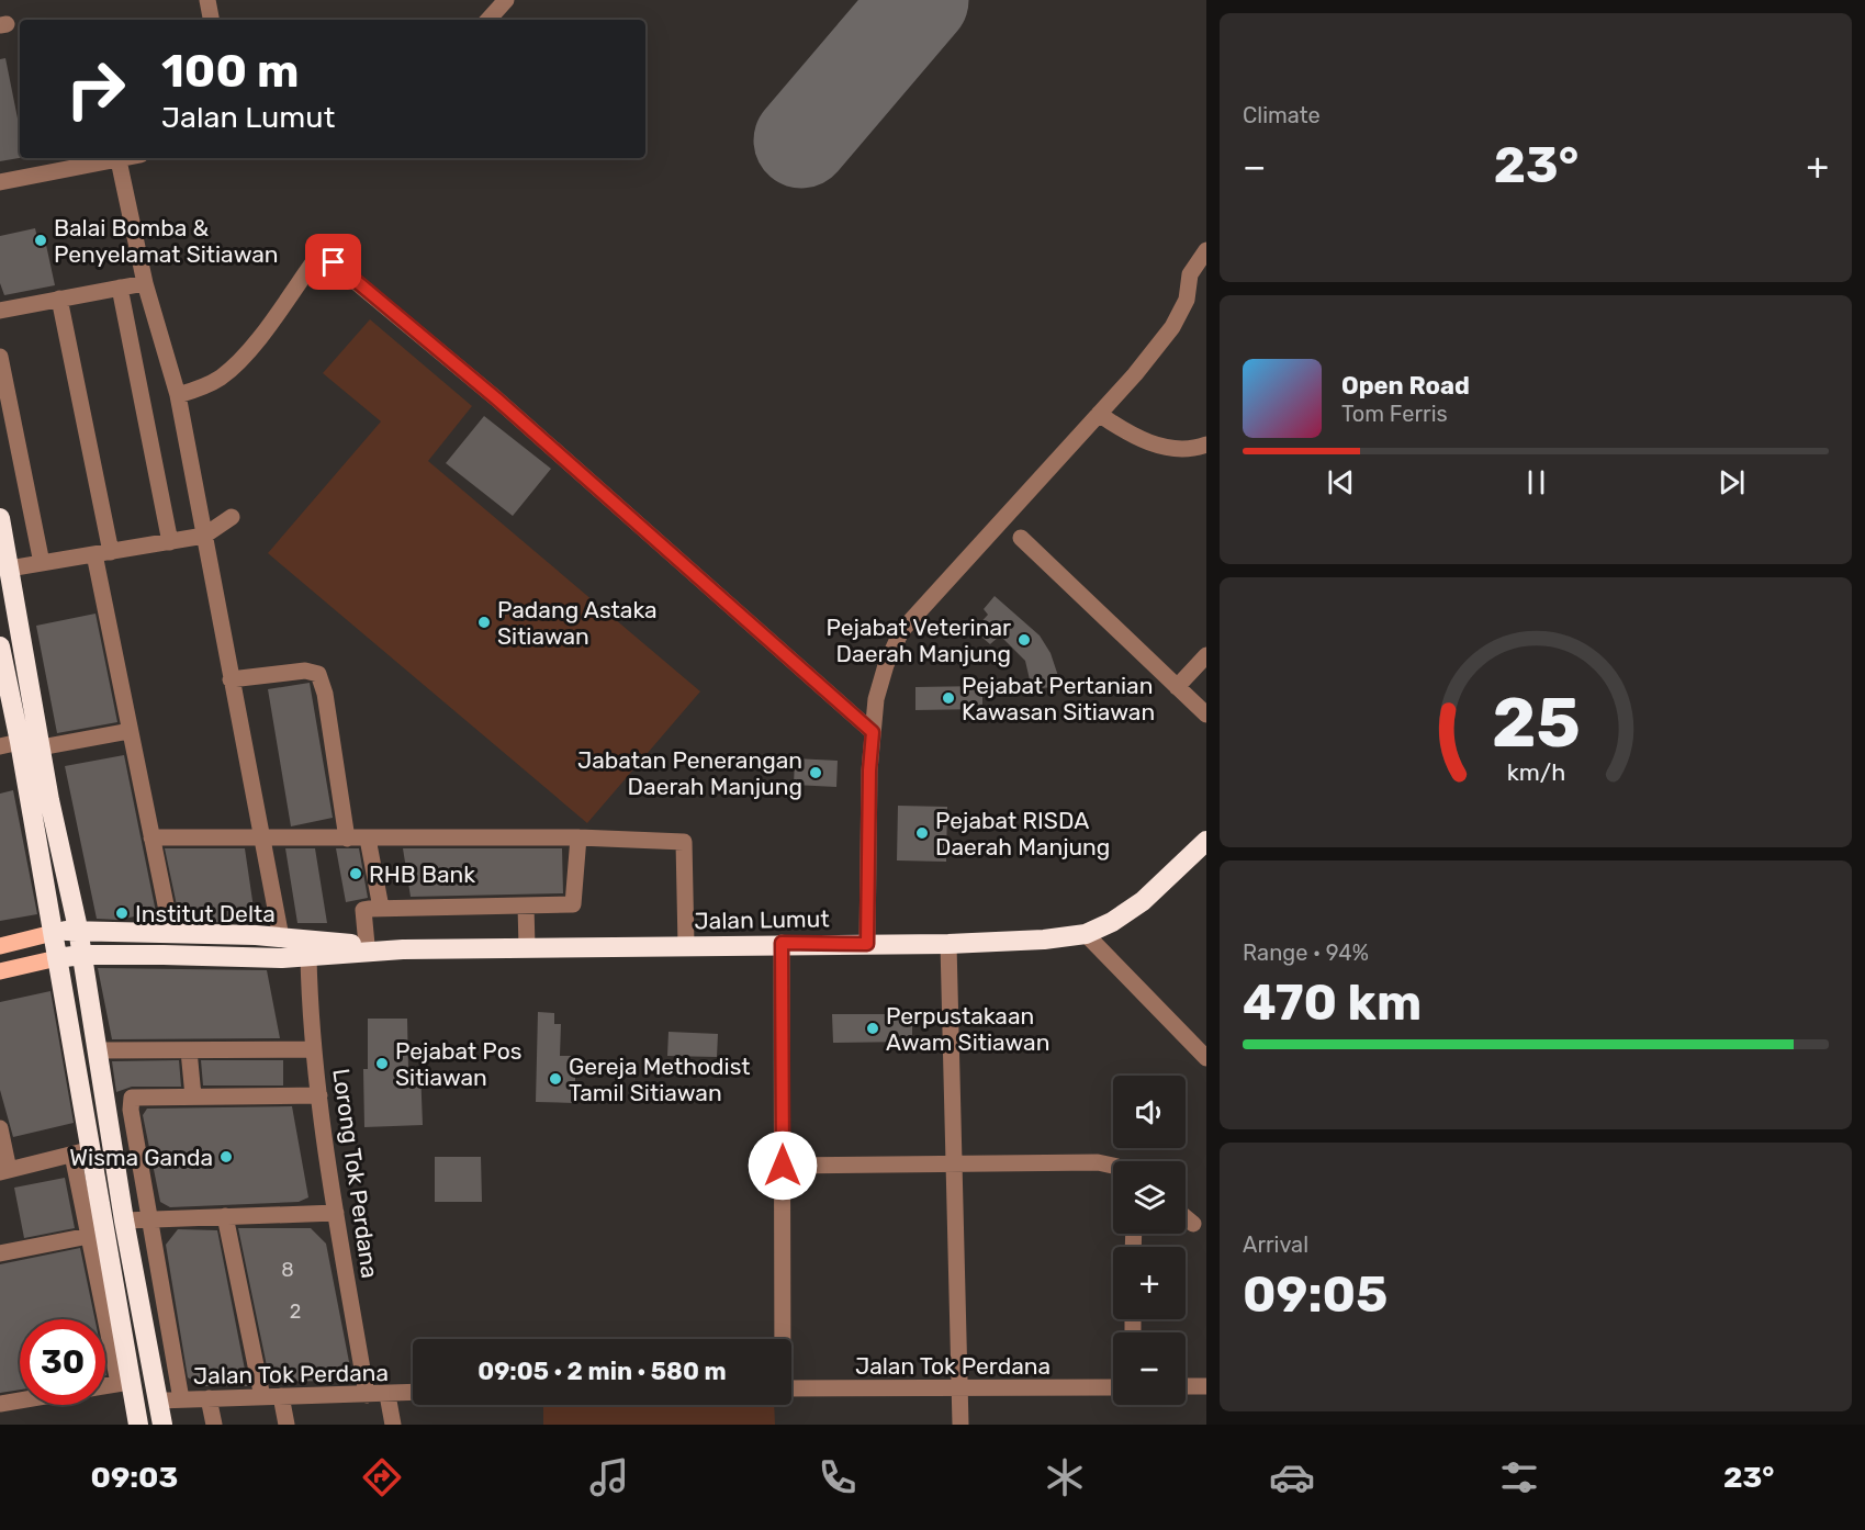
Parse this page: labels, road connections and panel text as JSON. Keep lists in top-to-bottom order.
{
  "streets": {
    "highway": ["Jalan Lumut"],
    "street": ["Lorong Tok Perdana", "Jalan Tok Perdana"]
  },
  "crossings": [
    ["Jalan Lumut", "Lorong Tok Perdana"],
    ["Lorong Tok Perdana", "Jalan Tok Perdana"]
  ],
  "places": [
    "Balai Bomba & Penyelamat Sitiawan",
    "Padang Astaka Sitiawan",
    "Pejabat Veterinar Daerah Manjung",
    "Pejabat Pertanian Kawasan Sitiawan",
    "Jabatan Penerangan Daerah Manjung",
    "Pejabat RISDA Daerah Manjung",
    "RHB Bank",
    "Institut Delta",
    "Perpustakaan Awam Sitiawan",
    "Pejabat Pos Sitiawan",
    "Gereja Methodist Tamil Sitiawan",
    "Wisma Ganda"
  ],
  "house_numbers": ["8", "2"],
  "page": {
    "tile": [
      "Climate",
      ["Range · 94%", "470 km"],
      ["Arrival", "09:05"]
    ],
    "turn": ["100 m", "Jalan Lumut"],
    "heat": ["−", "23°", "+"],
    "song": ["Open Road", "Tom Ferris"],
    "map_buttons": ["+", "−"],
    "limit": "30",
    "trip": "09:05 · 2 min · 580 m",
    "tabs": ["09:03", "23°"],
    "gauge": ["25", "km/h"]
  }
}
